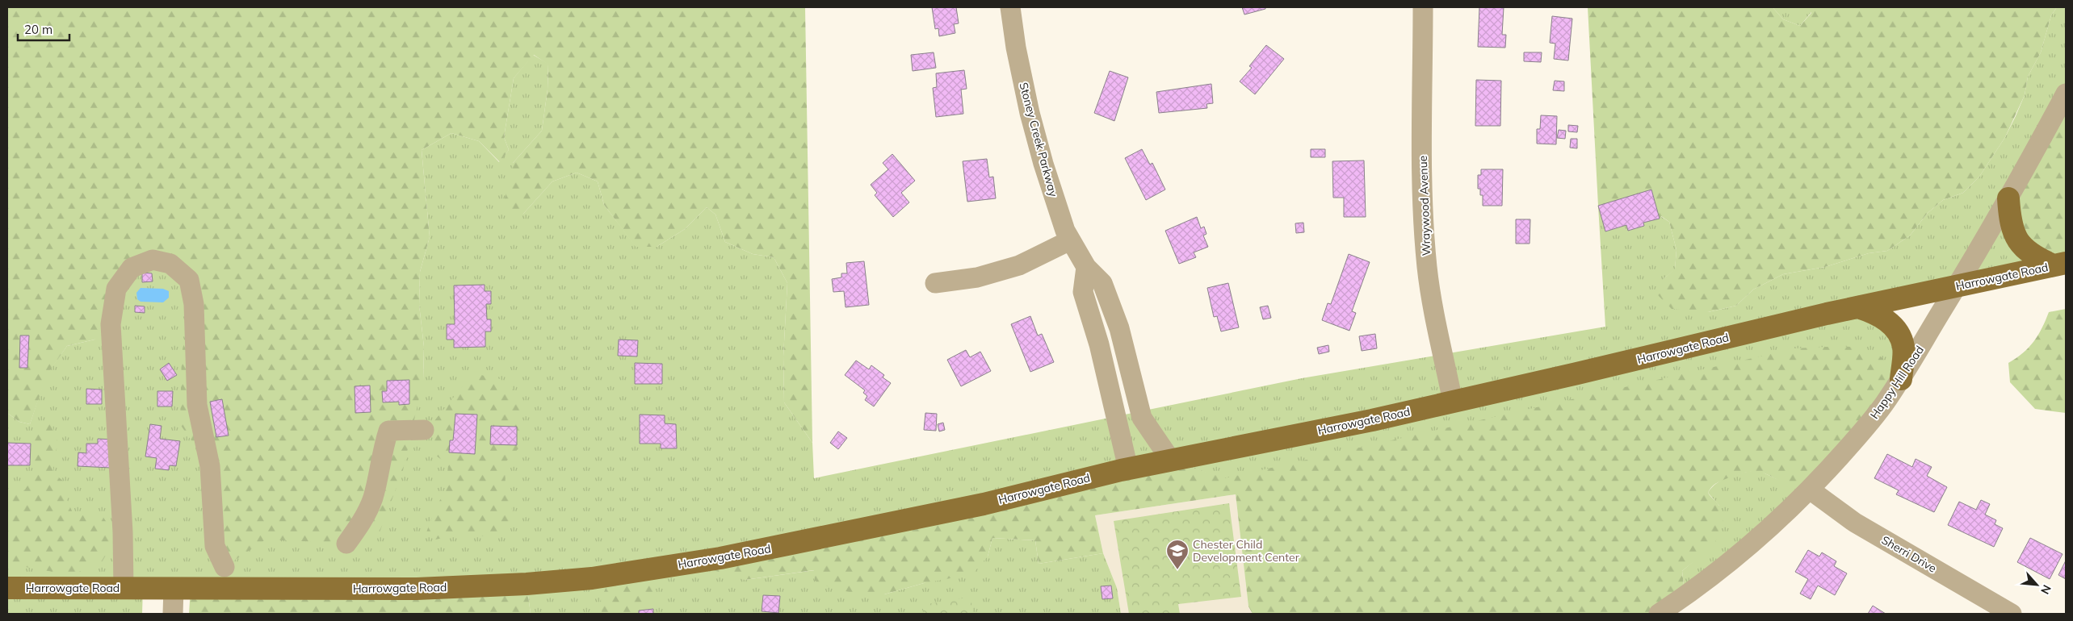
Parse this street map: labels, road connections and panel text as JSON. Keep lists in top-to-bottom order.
{
  "streets": {
    "main road": ["Harrowgate Road"],
    "street": [
      "Stoney Creek Parkway",
      "Wraywood Avenue",
      "Happy Hill Road",
      "Sherri Drive"
    ]
  },
  "crossings": [
    ["Stoney Creek Parkway", "Harrowgate Road"],
    ["Wraywood Avenue", "Harrowgate Road"],
    ["Harrowgate Road", "Happy Hill Road"],
    ["Happy Hill Road", "Sherri Drive"]
  ],
  "places": {
    "school or university": ["Chester Child Development Center"]
  },
  "scale_bar": "20 m",
  "north": "bottom right"
}
